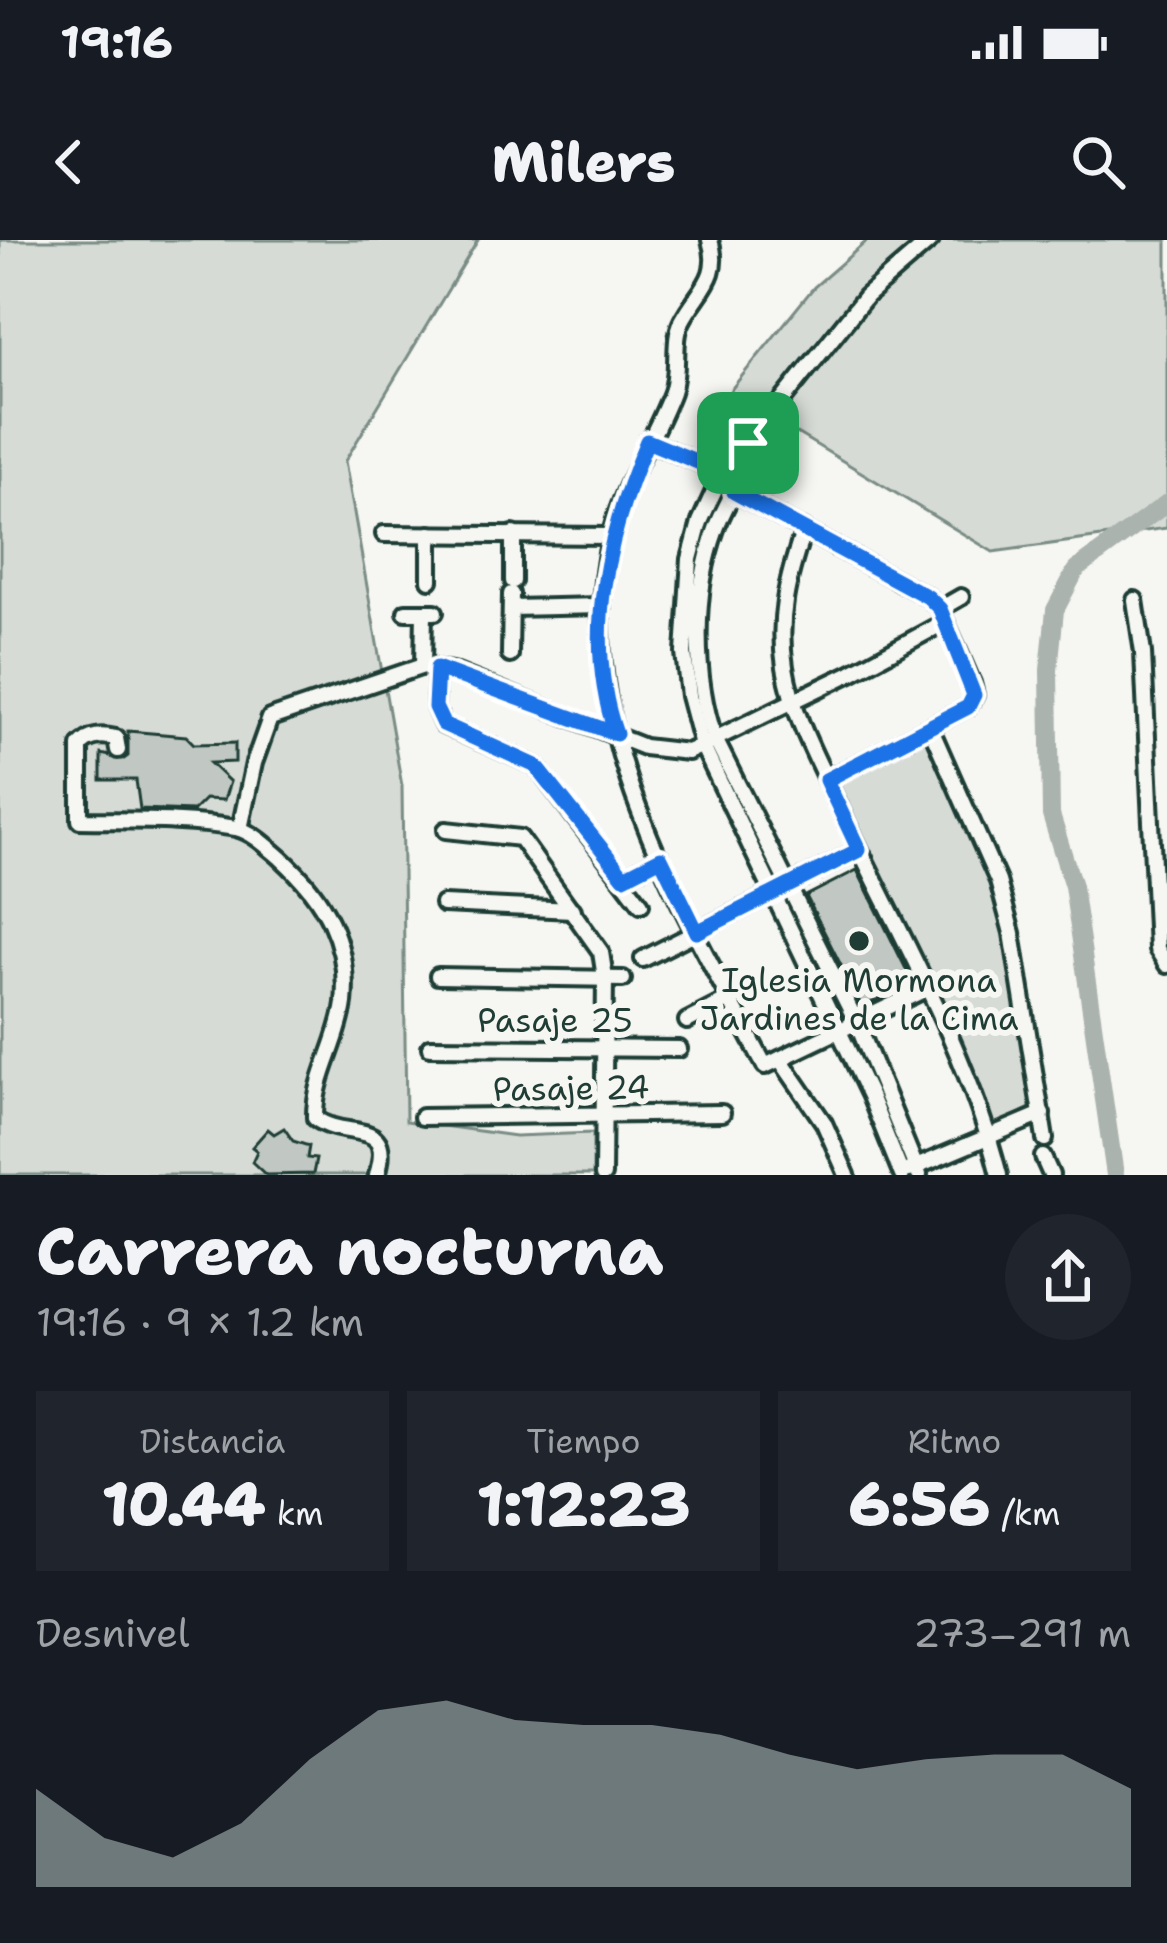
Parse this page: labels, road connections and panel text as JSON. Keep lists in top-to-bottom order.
{
  "streets": {
    "street": ["Pasaje 25", "Pasaje 24"]
  },
  "places": ["Iglesia Mormona Jardines de la Cima"],
  "page": {
    "status": "19:16",
    "header": "Milers",
    "heading": ["Carrera nocturna", "19:16 · 9 × 1.2 km"],
    "stats": [
      ["Distancia", "10.44 km"],
      ["Tiempo", "1:12:23"],
      ["Ritmo", "6:56 /km"]
    ],
    "chart": ["Desnivel", "273–291 m"]
  }
}
